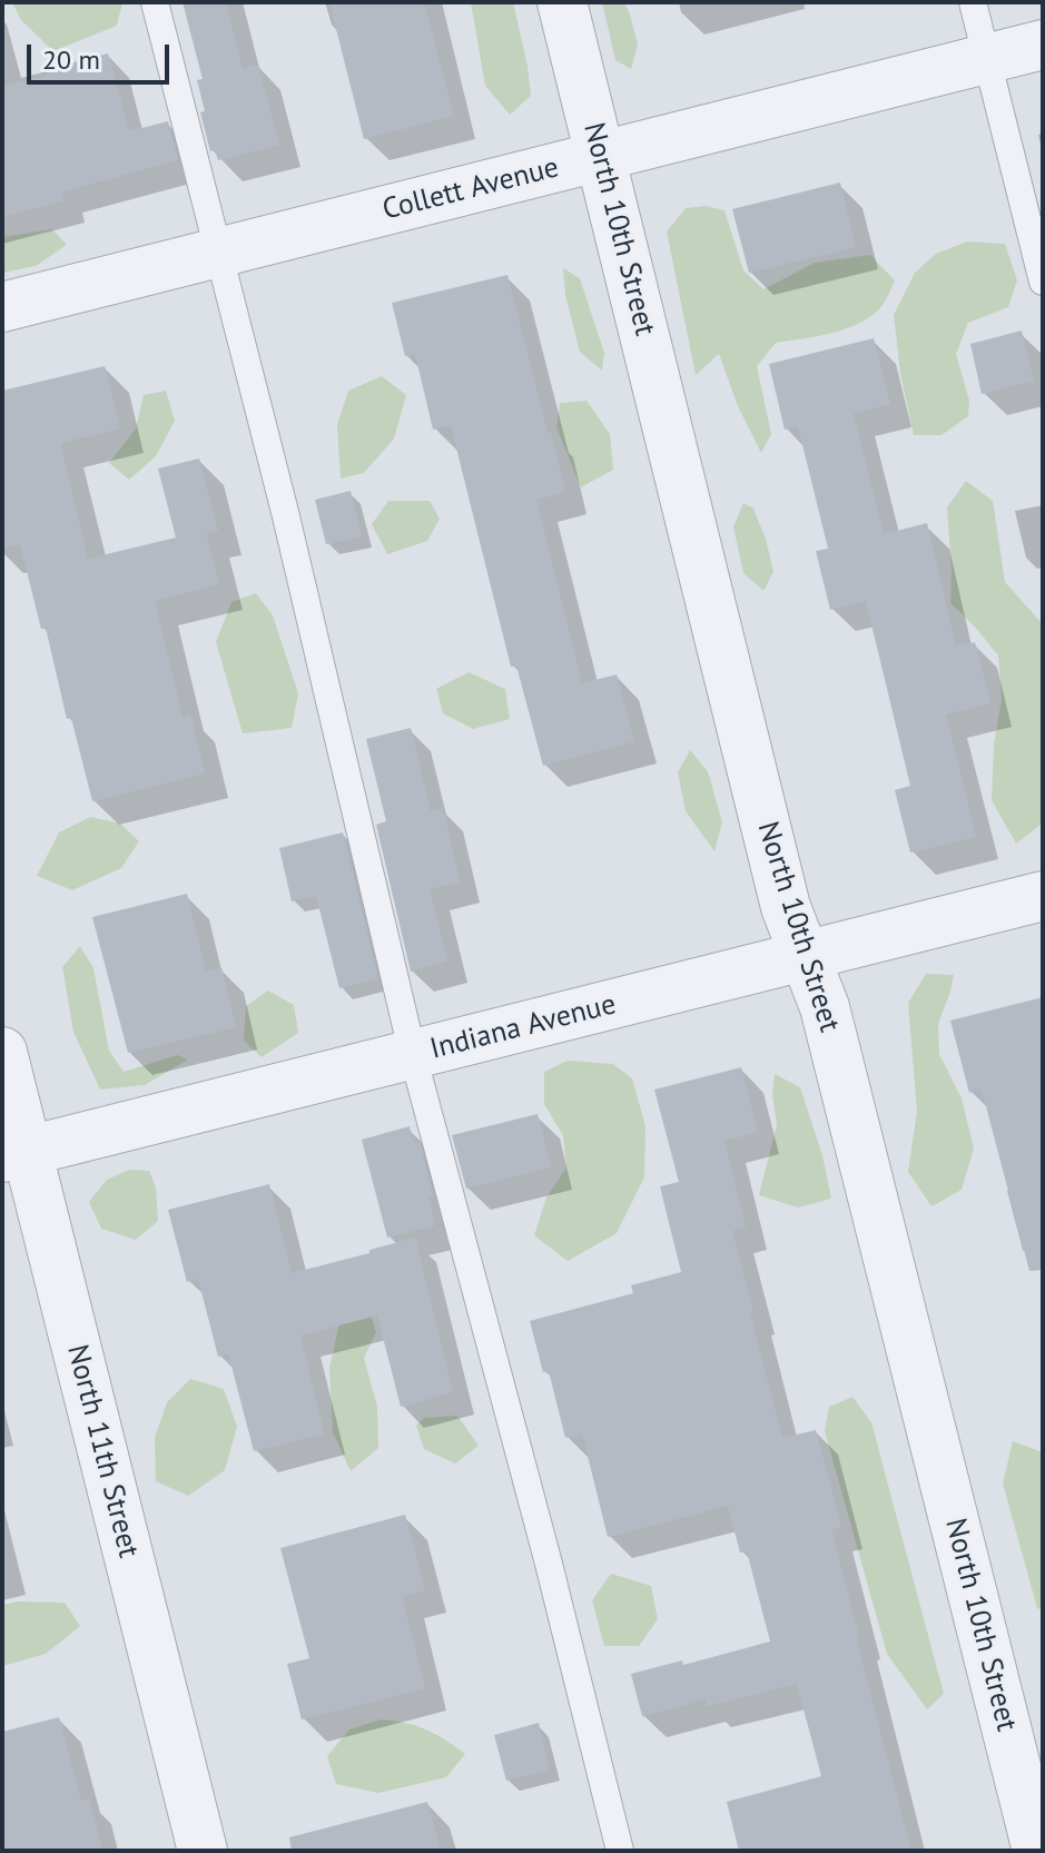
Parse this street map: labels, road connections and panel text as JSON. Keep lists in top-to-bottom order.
{
  "streets": {
    "street": [
      "Collett Avenue",
      "North 10th Street",
      "Indiana Avenue",
      "North 11th Street"
    ]
  },
  "crossings": [
    ["Collett Avenue", "North 10th Street"],
    ["North 10th Street", "Indiana Avenue"],
    ["Indiana Avenue", "North 11th Street"]
  ],
  "scale_bar": "20 m"
}
